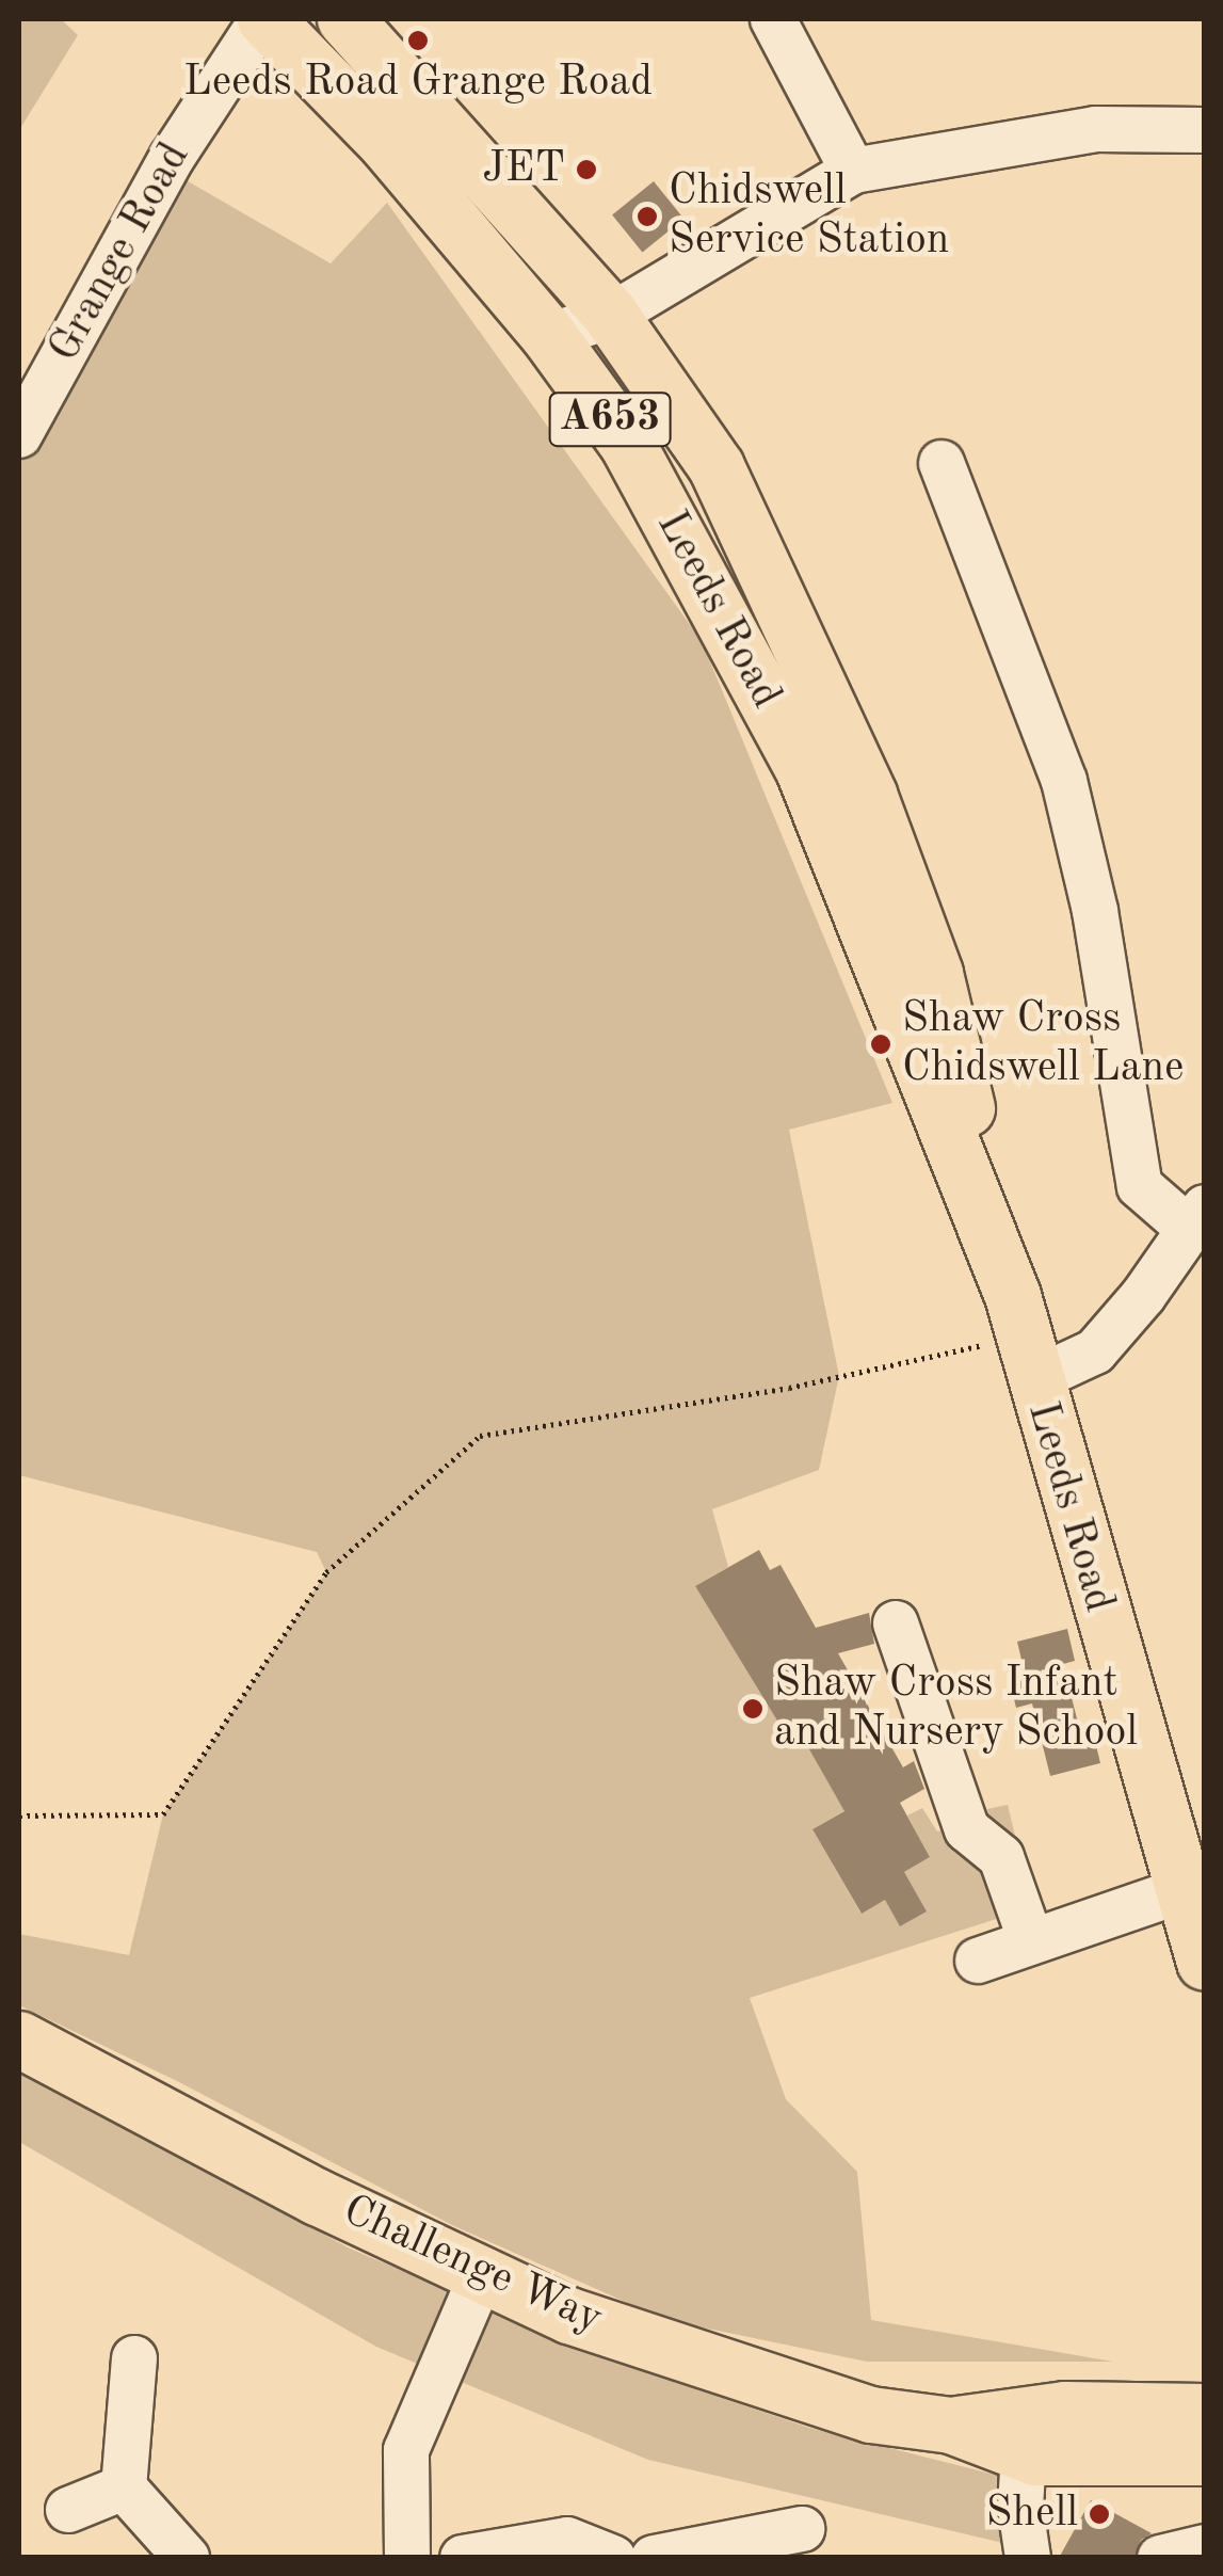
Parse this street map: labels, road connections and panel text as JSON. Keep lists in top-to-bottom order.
{
  "streets": {
    "main road": ["A653", "Leeds Road", "Challenge Way"],
    "street": ["Grange Road"]
  },
  "crossings": [
    ["Grange Road", "Leeds Road"]
  ],
  "places": [
    "Leeds Road Grange Road",
    "JET",
    "Chidswell Service Station",
    "Shaw Cross Chidswell Lane",
    "Shaw Cross Infant and Nursery School",
    "Shell"
  ]
}
